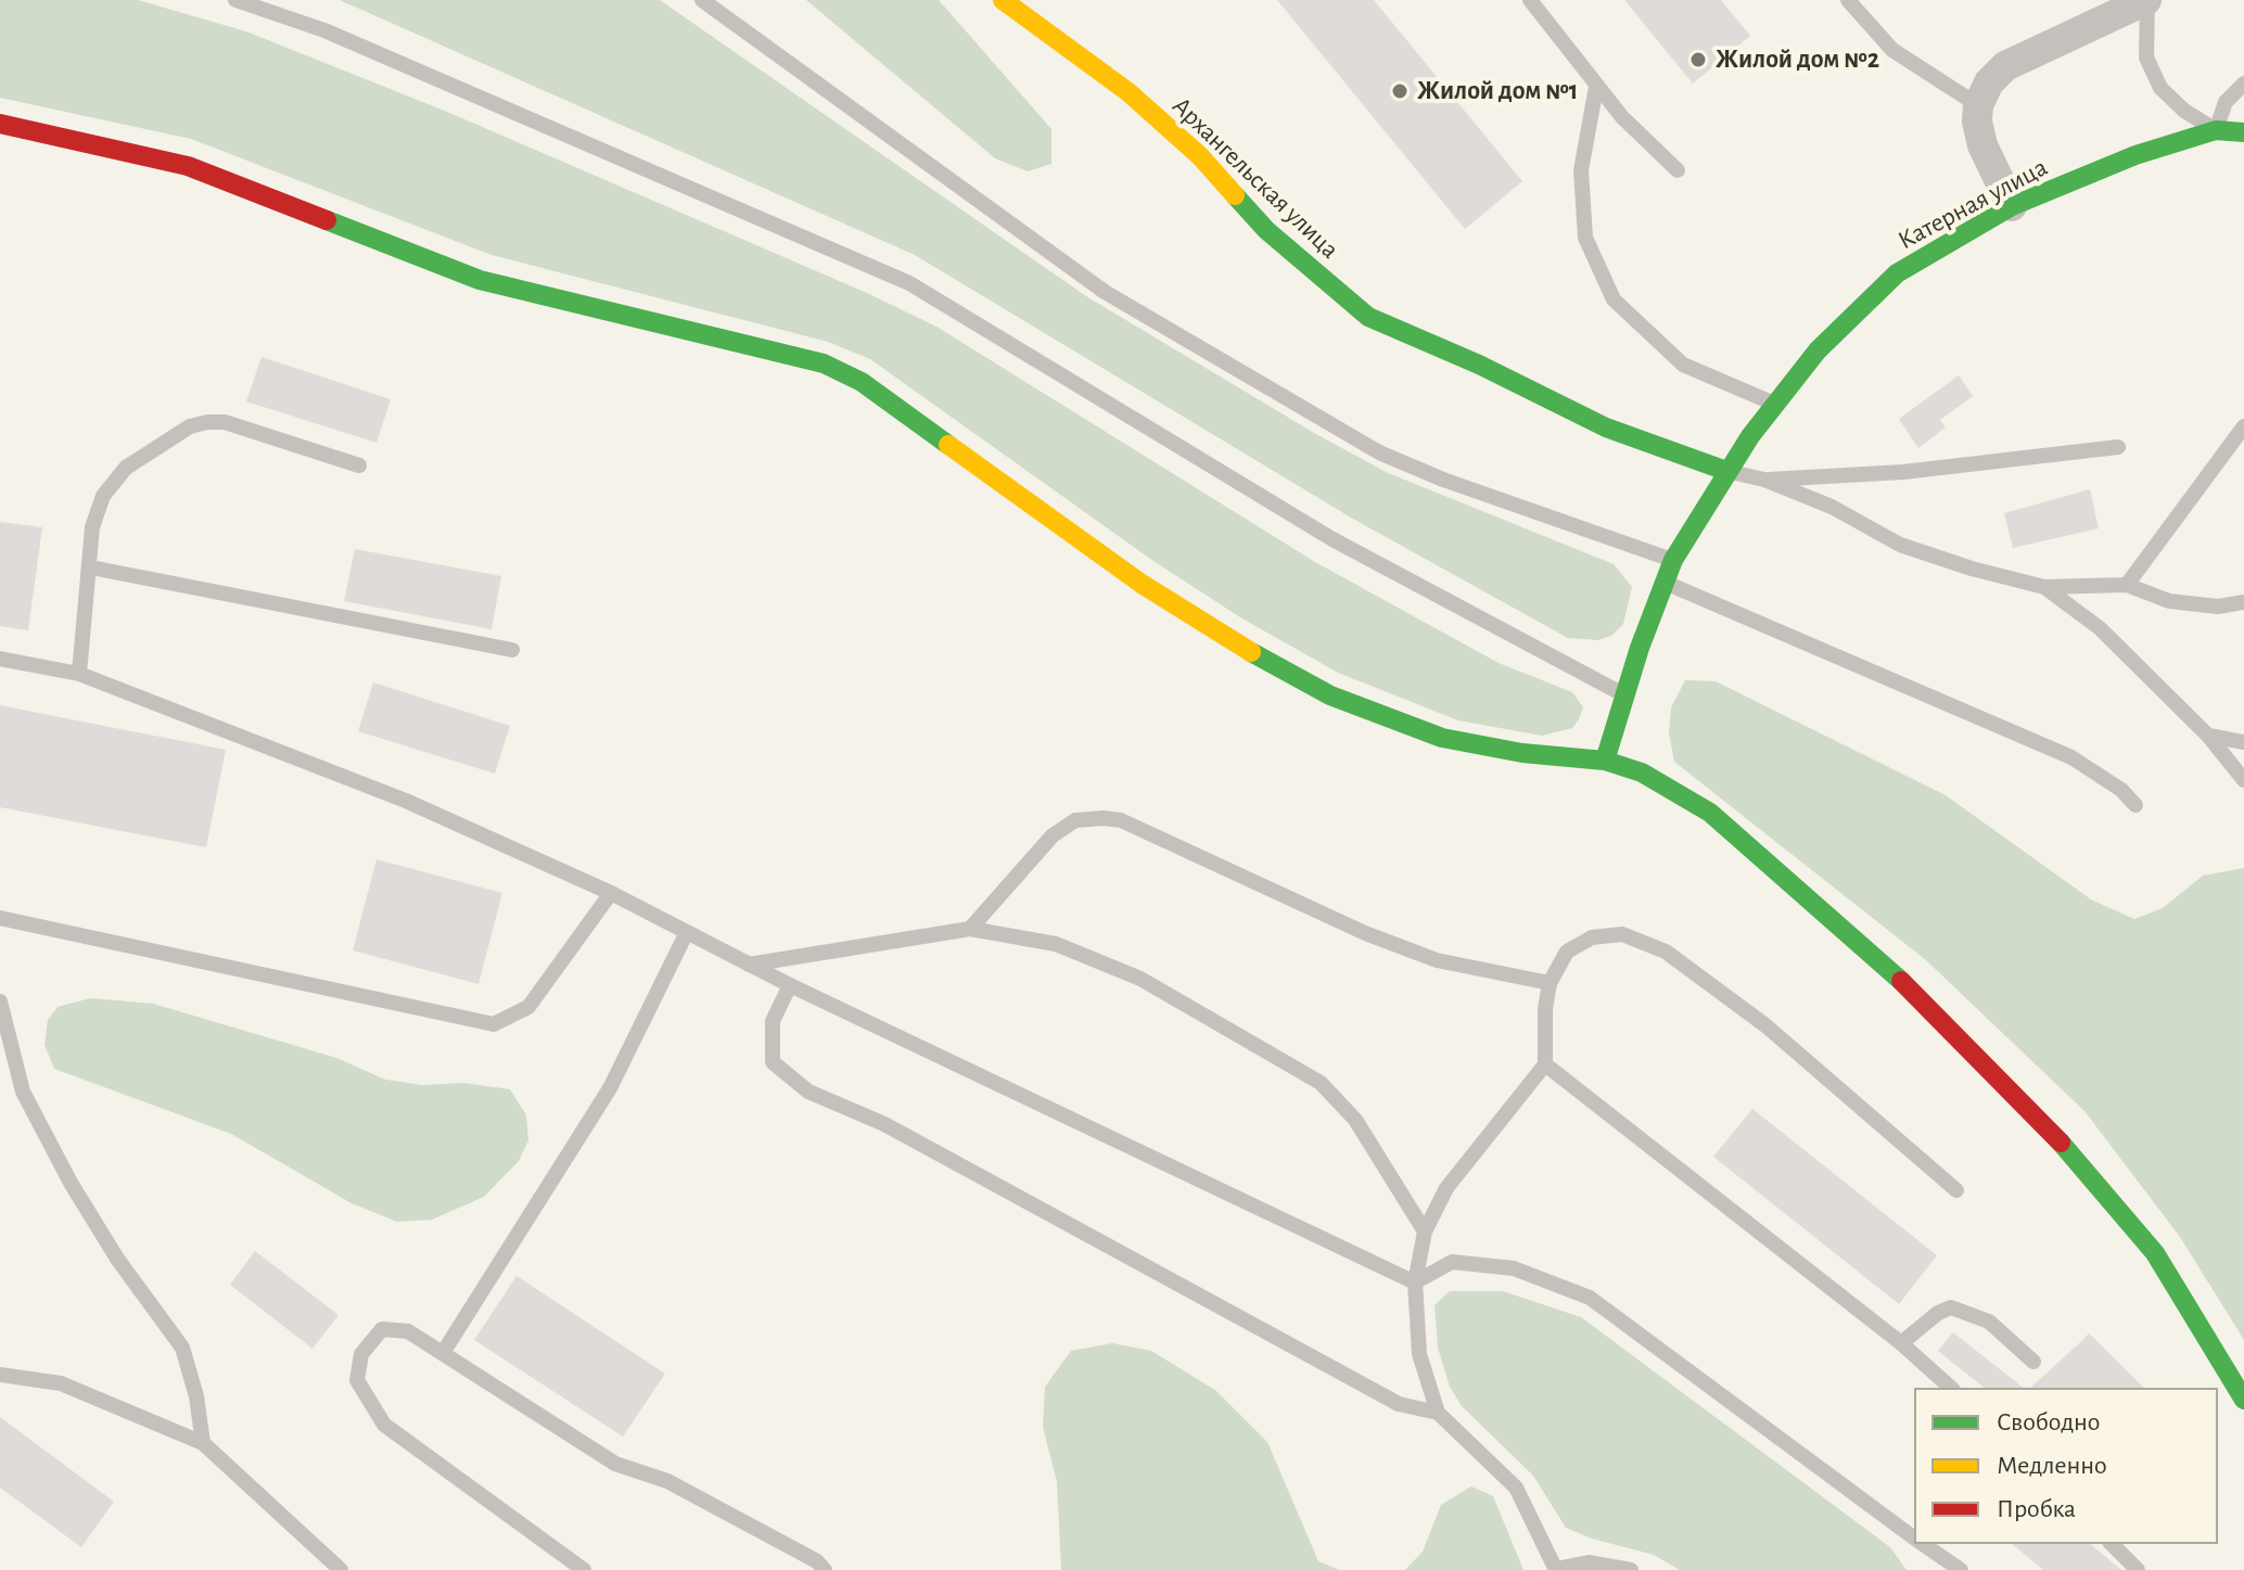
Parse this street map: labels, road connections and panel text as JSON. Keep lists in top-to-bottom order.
{
  "streets": {
    "main road": ["Архангельская улица", "Катерная улица"]
  },
  "crossings": [
    ["Архангельская улица", "Катерная улица"]
  ],
  "places": ["Жилой дом №2", "Жилой дом №1"],
  "legend": ["Свободно", "Медленно", "Пробка"]
}
